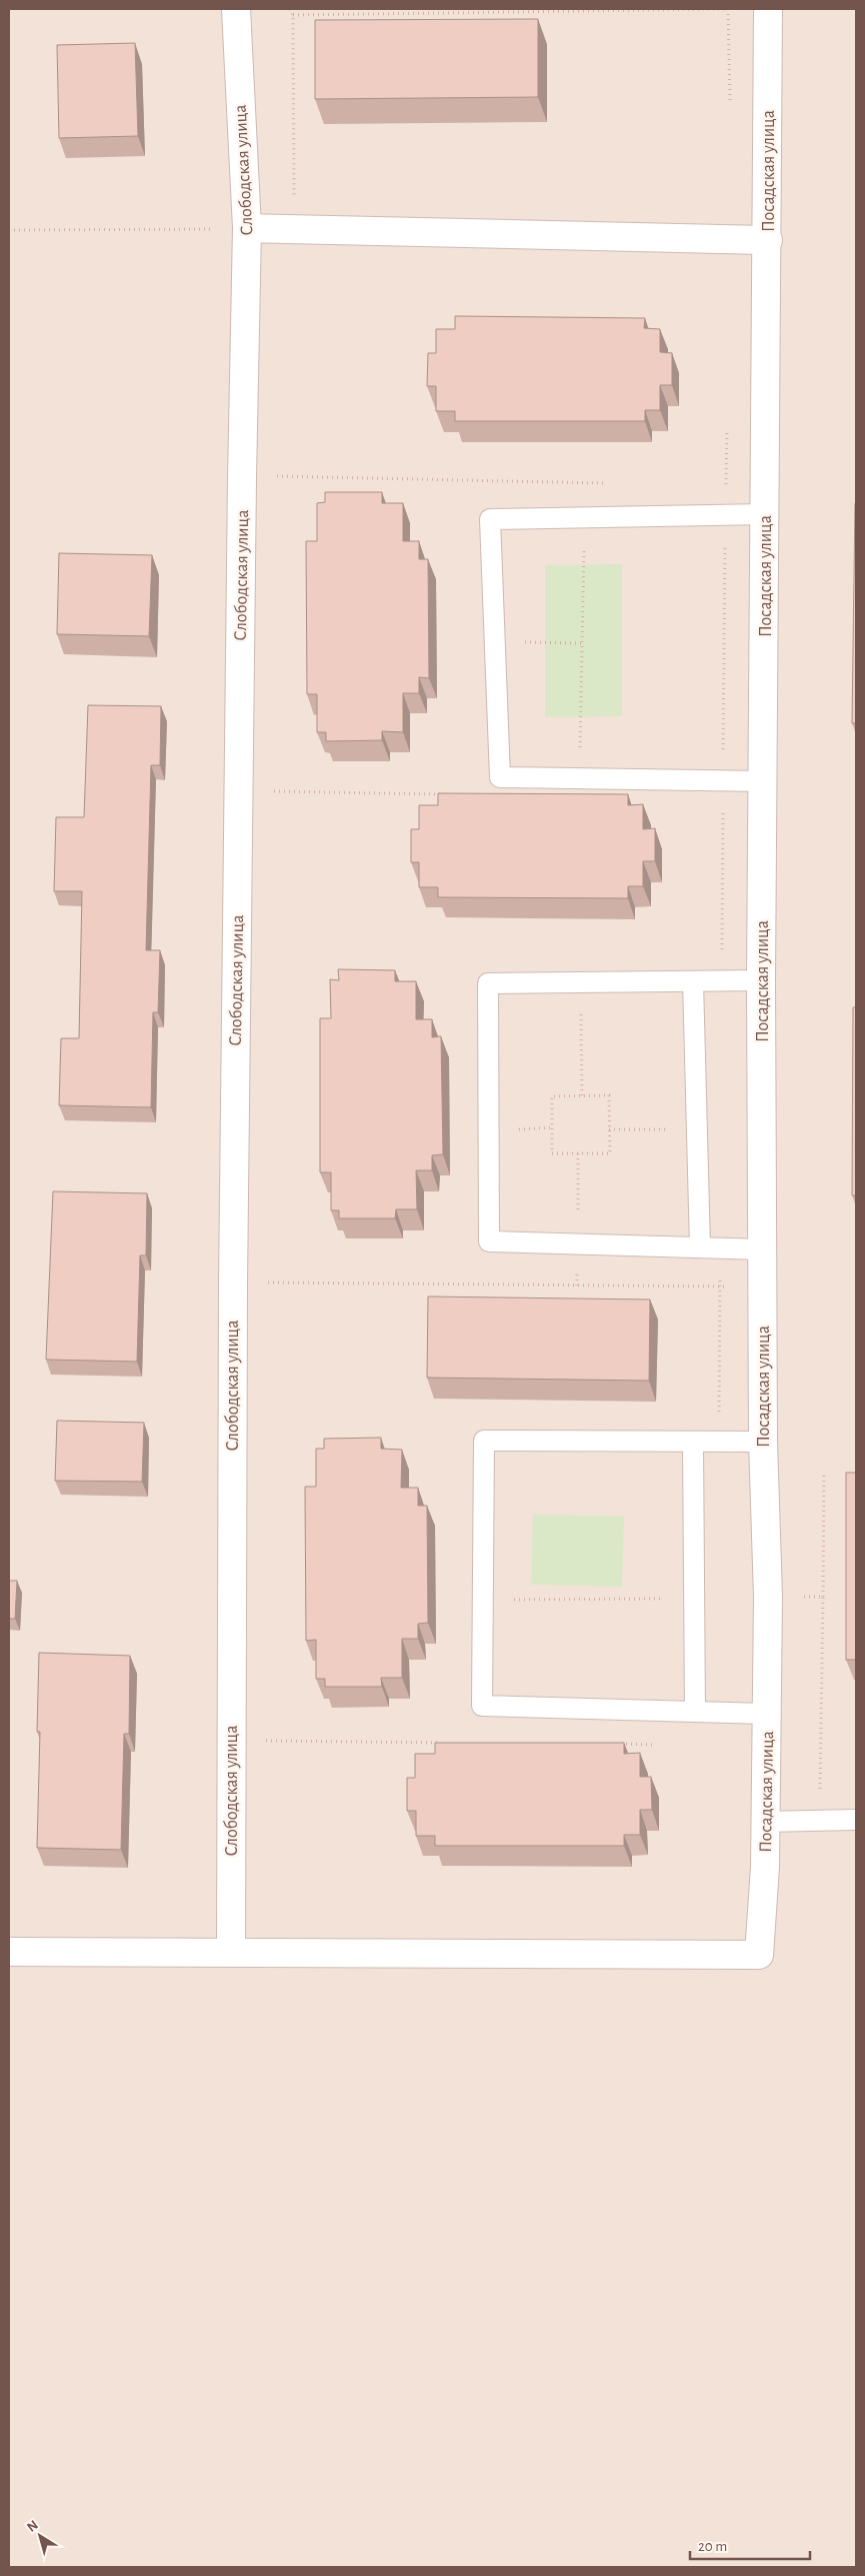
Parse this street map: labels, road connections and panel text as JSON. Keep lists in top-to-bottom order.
{
  "streets": {
    "street": ["Слободская улица", "Посадская улица"]
  },
  "crossings": [
    ["Слободская улица", "Посадская улица"]
  ],
  "scale_bar": "20 m",
  "north": "top left"
}
